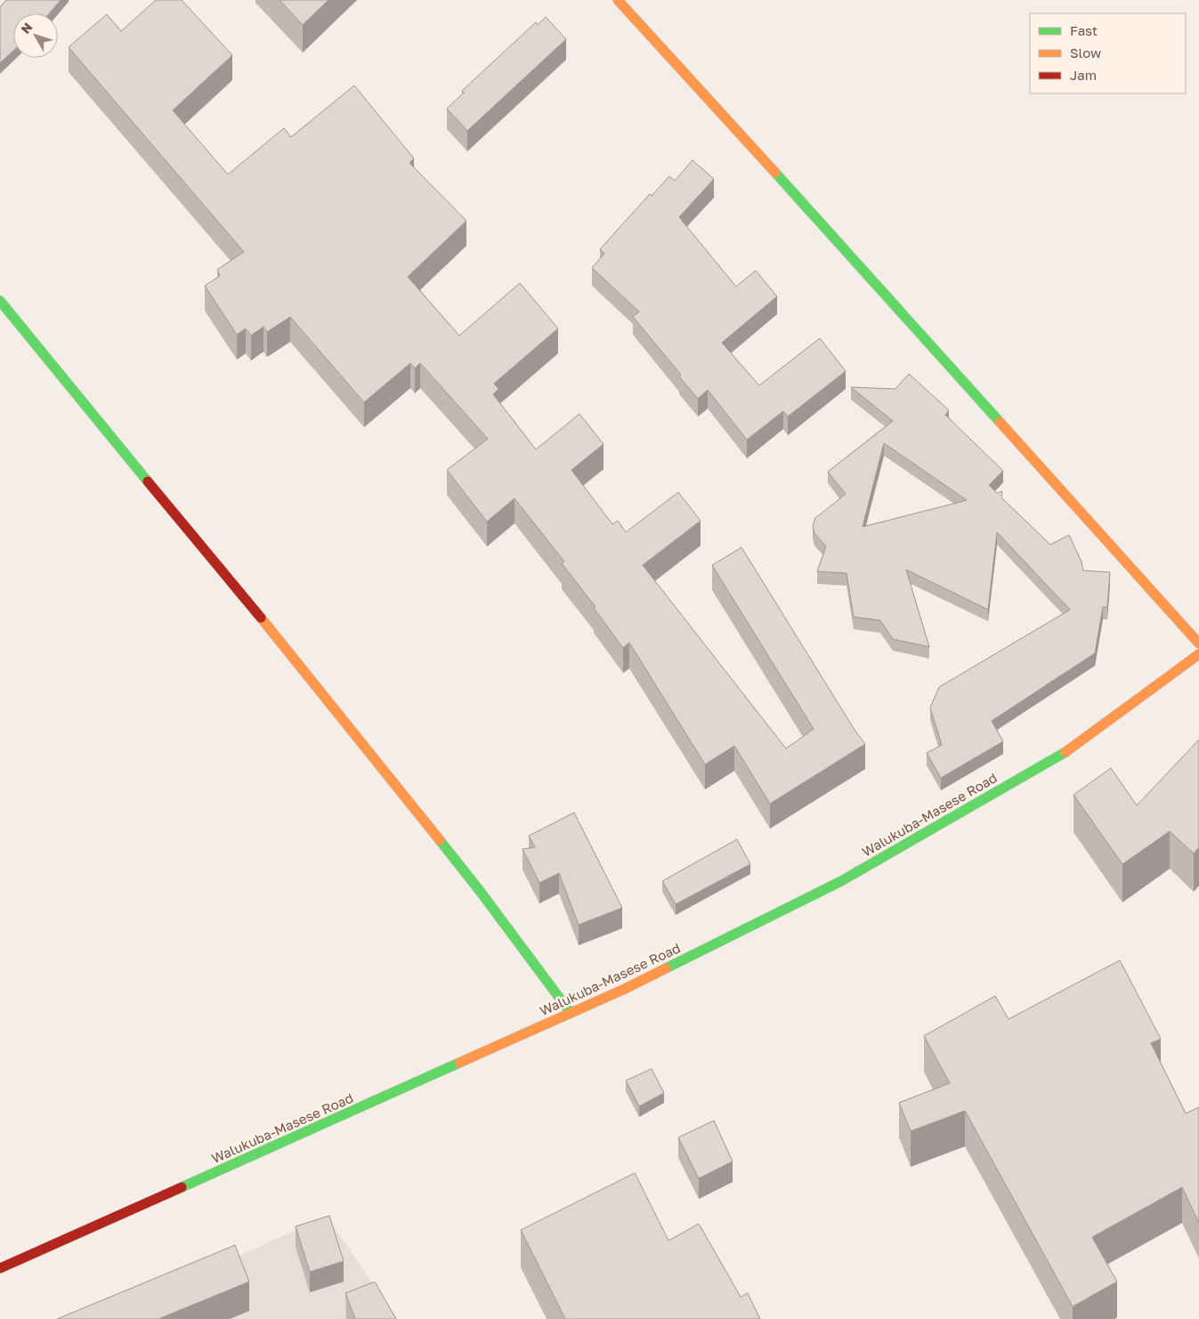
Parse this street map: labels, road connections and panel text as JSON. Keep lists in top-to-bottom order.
{
  "streets": {
    "street": ["Walukuba-Masese Road"]
  },
  "legend": ["Fast", "Slow", "Jam"],
  "north": "top left"
}
